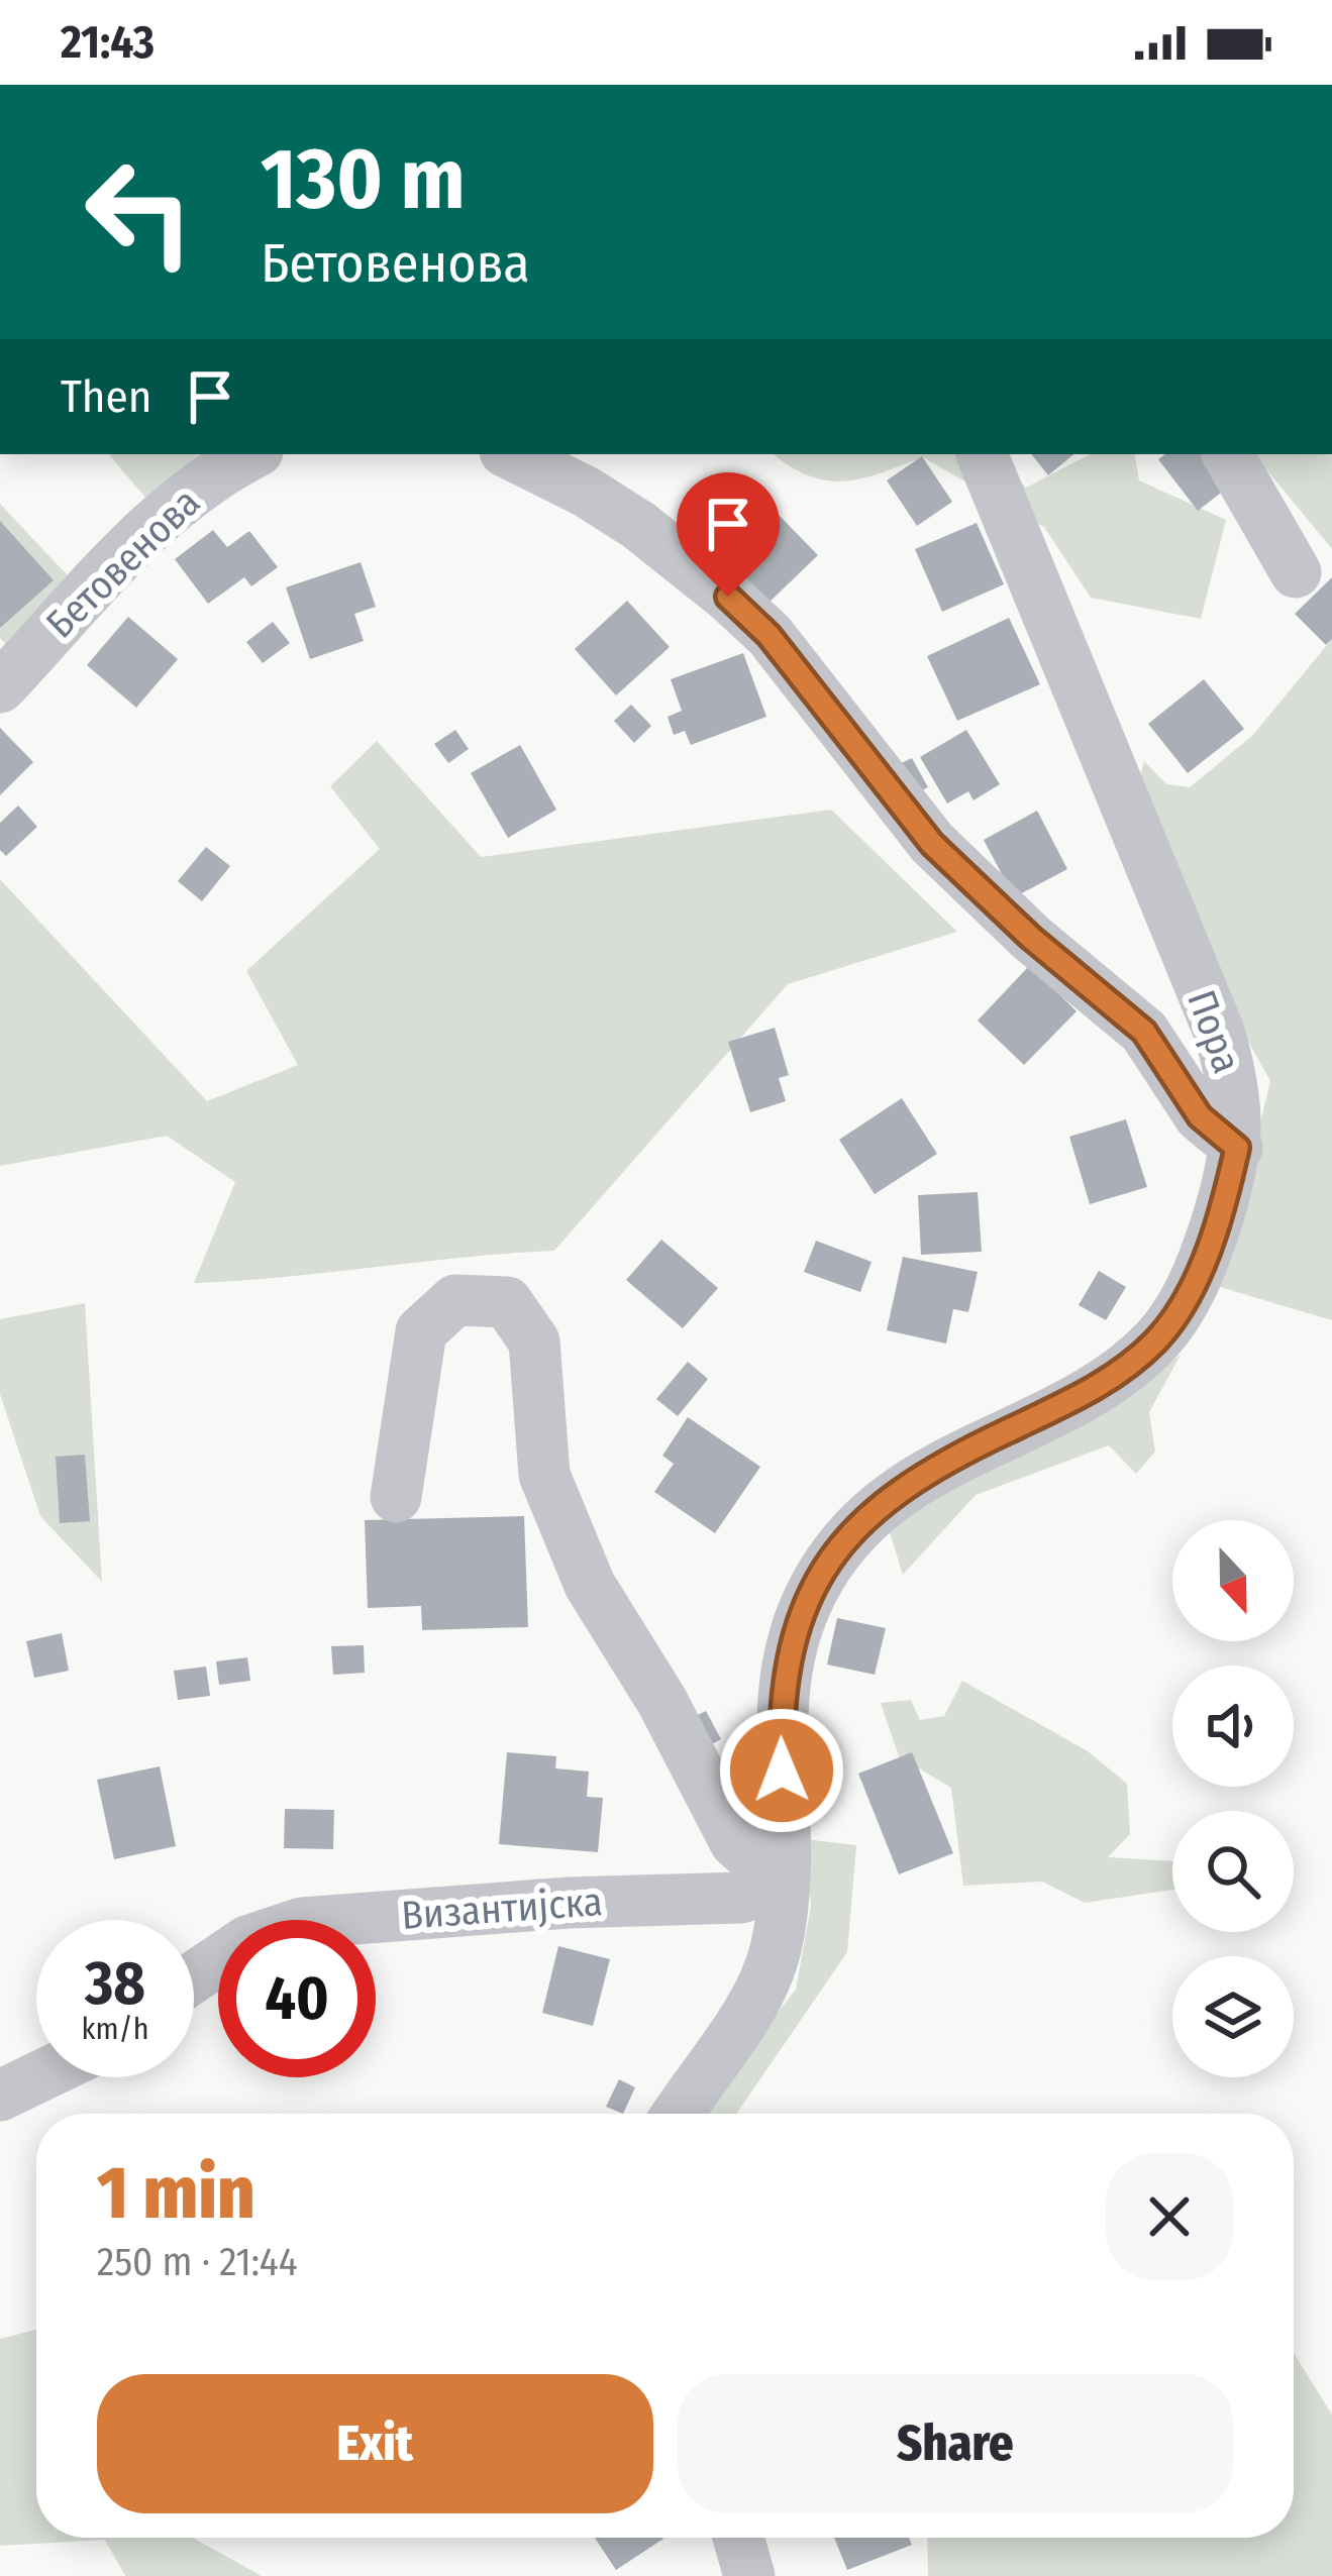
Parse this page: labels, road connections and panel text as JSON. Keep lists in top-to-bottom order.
{
  "streets": {
    "street": ["Бетовенова", "Пора", "Византијска"]
  },
  "crossings": [
    ["Пора", "Византијска"]
  ],
  "north": "bottom",
  "page": {
    "status": "21:43",
    "turn": ["130 m", "Бетовенова"],
    "then": "Then",
    "speed": "38 km/h",
    "limit": "40",
    "heading": ["1 min", "250 m · 21:44"],
    "buttons": ["Exit", "Share"]
  }
}
